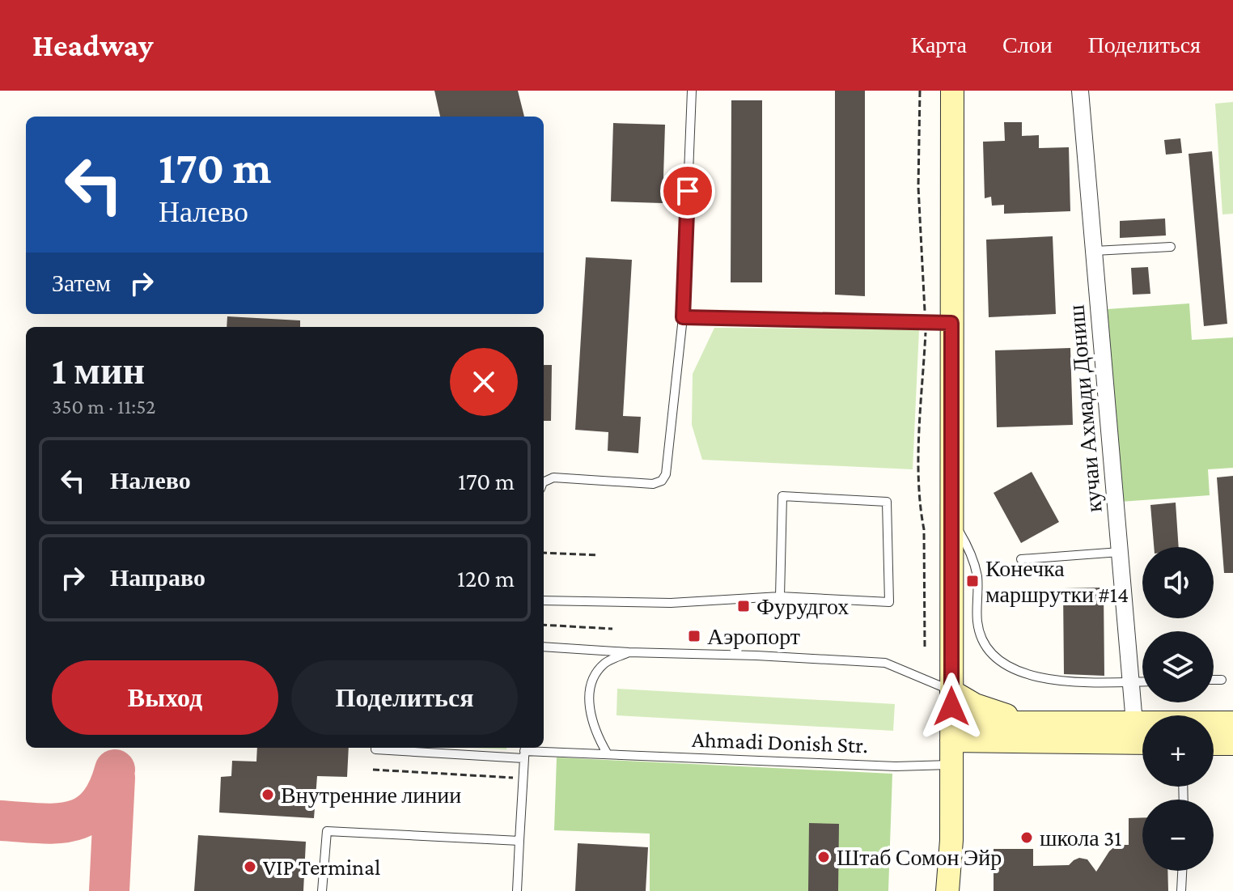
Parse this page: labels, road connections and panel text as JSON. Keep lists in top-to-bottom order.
{
  "streets": {
    "street": ["кучаи Ахмади Дониш"],
    "lane": ["Ahmadi Donish Str."]
  },
  "places": {
    "transit": ["Конечка маршрутки #14", "Фурудгох", "Аэропорт"],
    "other": [
      "Внутренние линии",
      "школа 31",
      "Штаб Сомон Эйр",
      "VIP Terminal"
    ]
  },
  "page": {
    "header": "Headway",
    "nav": ["Карта", "Слои", "Поделиться"],
    "turn": ["170 m", "Налево"],
    "then": "Затем",
    "heading": ["1 мин", "350 m · 11:52"],
    "list": [
      {
        "name": "Налево",
        "value": "170 m"
      },
      {
        "name": "Направо",
        "value": "120 m"
      }
    ],
    "map_buttons": ["+", "−"],
    "buttons": ["Выход", "Поделиться"]
  }
}
